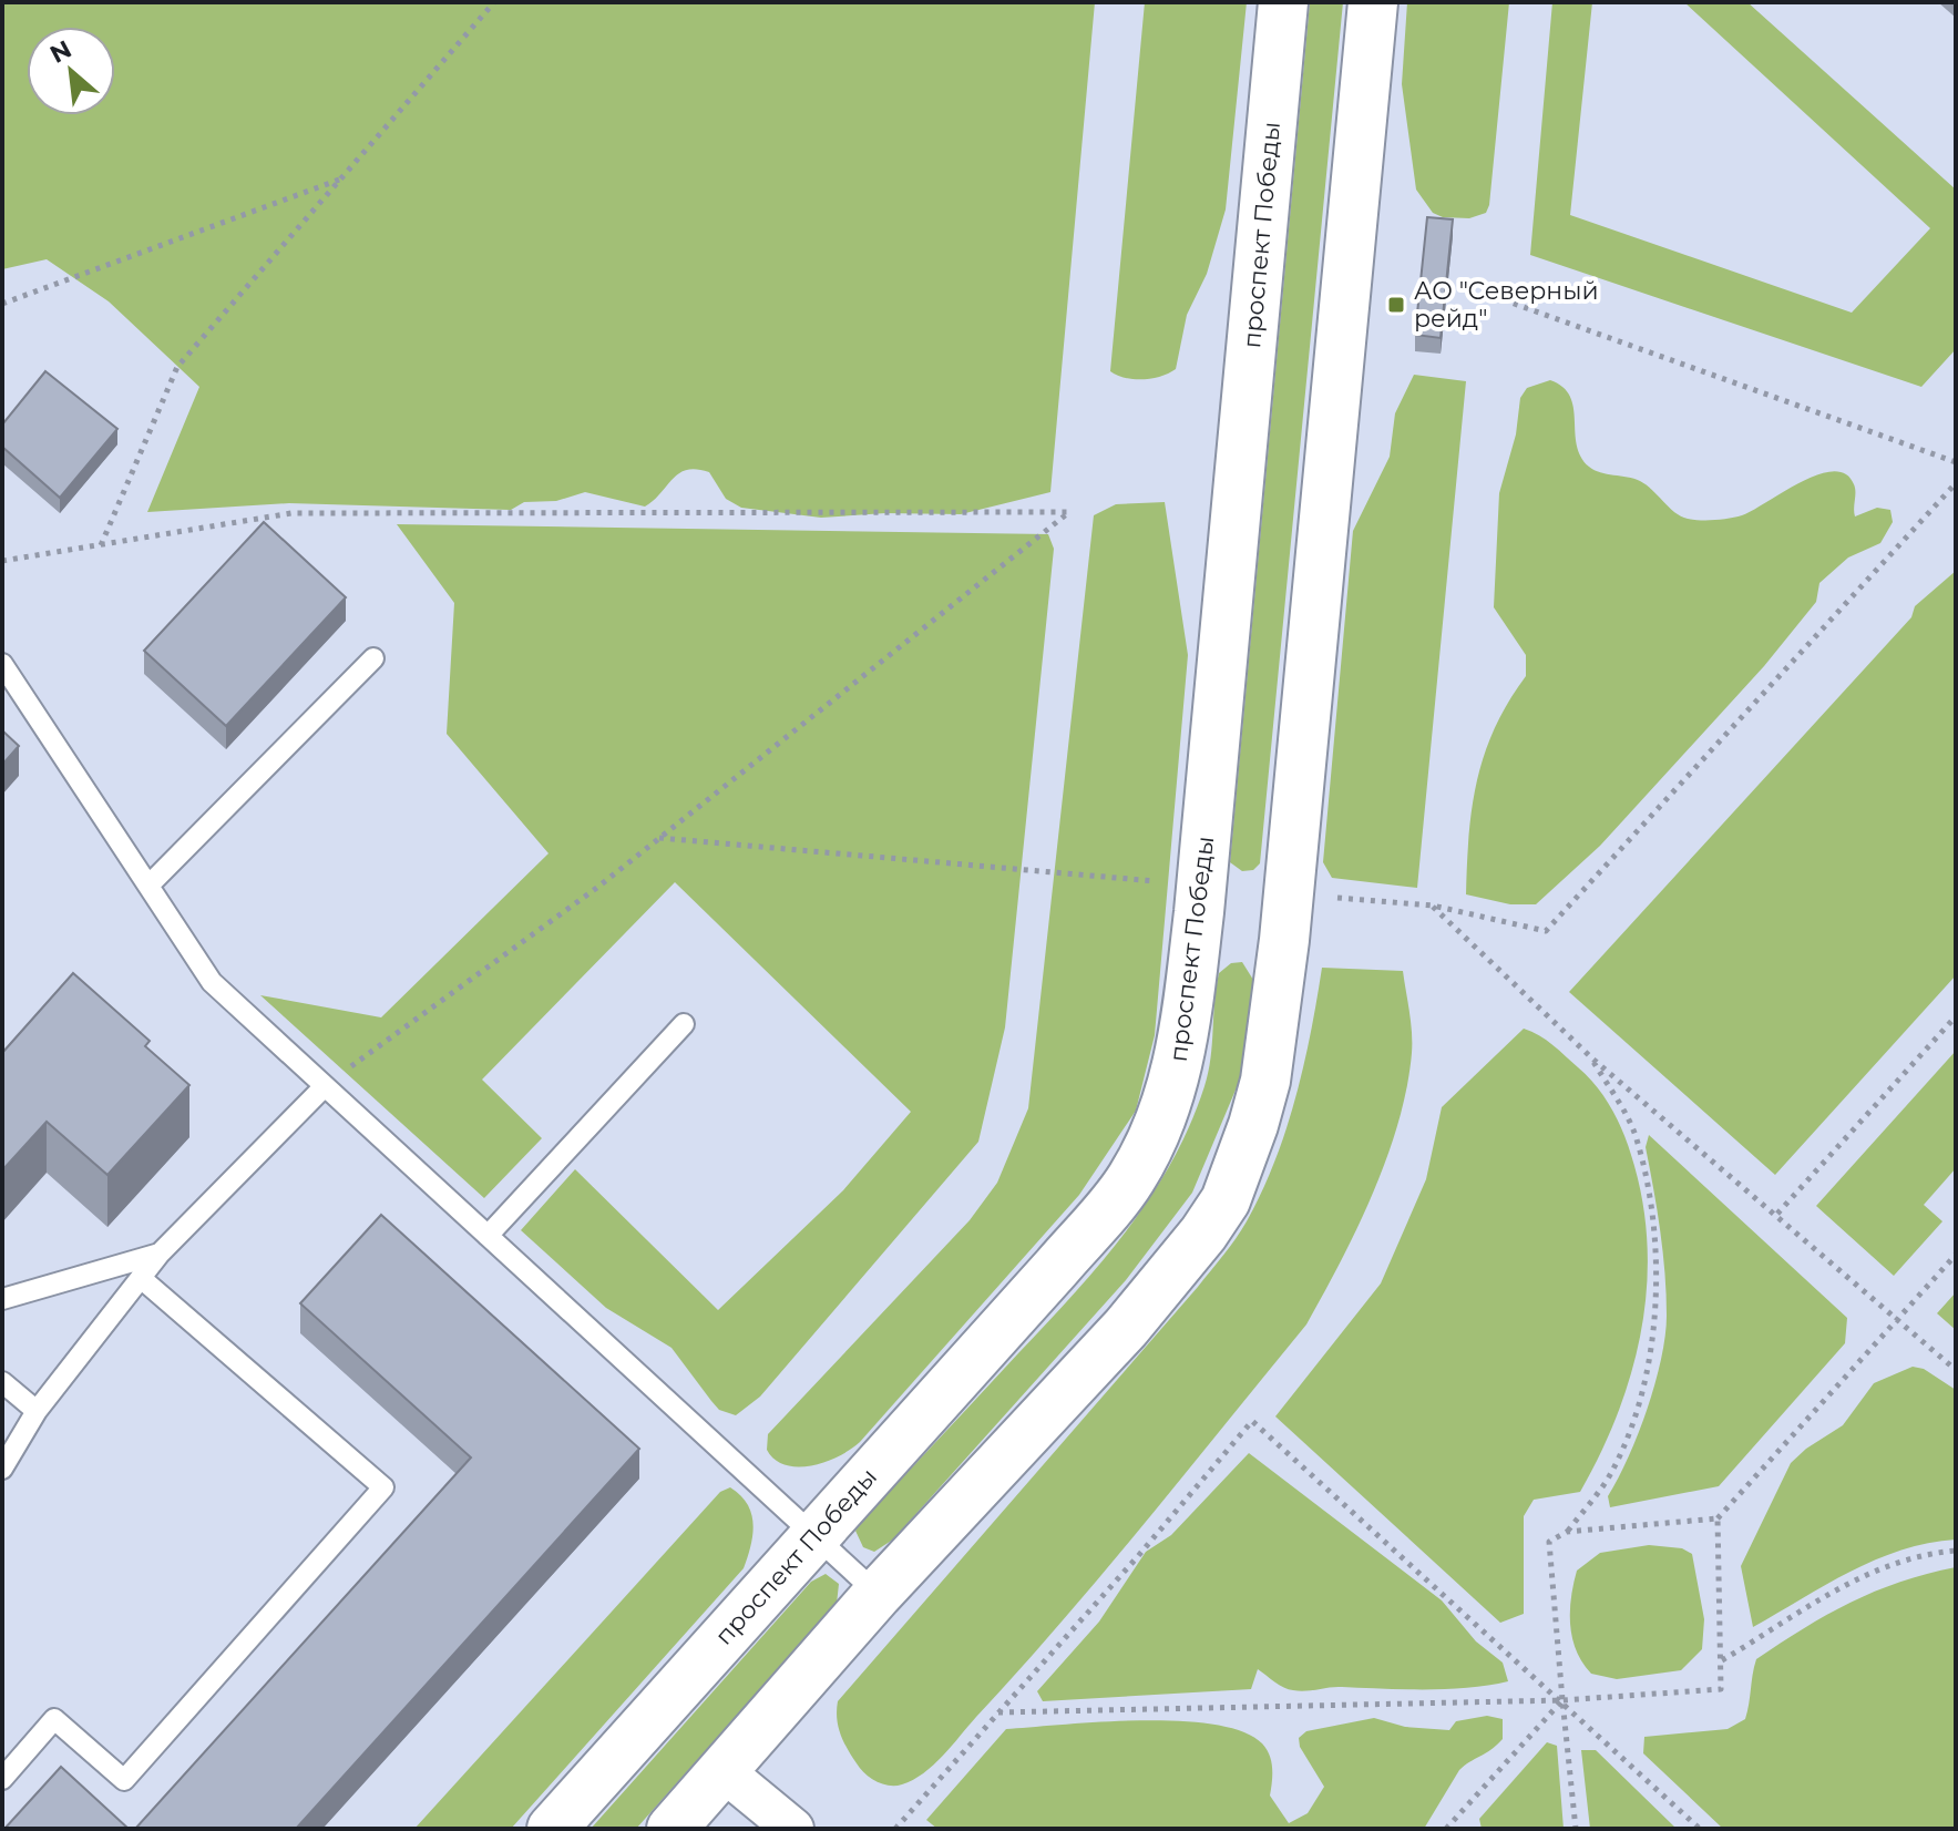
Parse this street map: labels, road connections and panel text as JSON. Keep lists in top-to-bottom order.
{
  "streets": {
    "main road": ["проспект Победы"]
  },
  "places": {
    "transit": ["АО \"Северный рейд\""]
  },
  "north": "top left"
}
